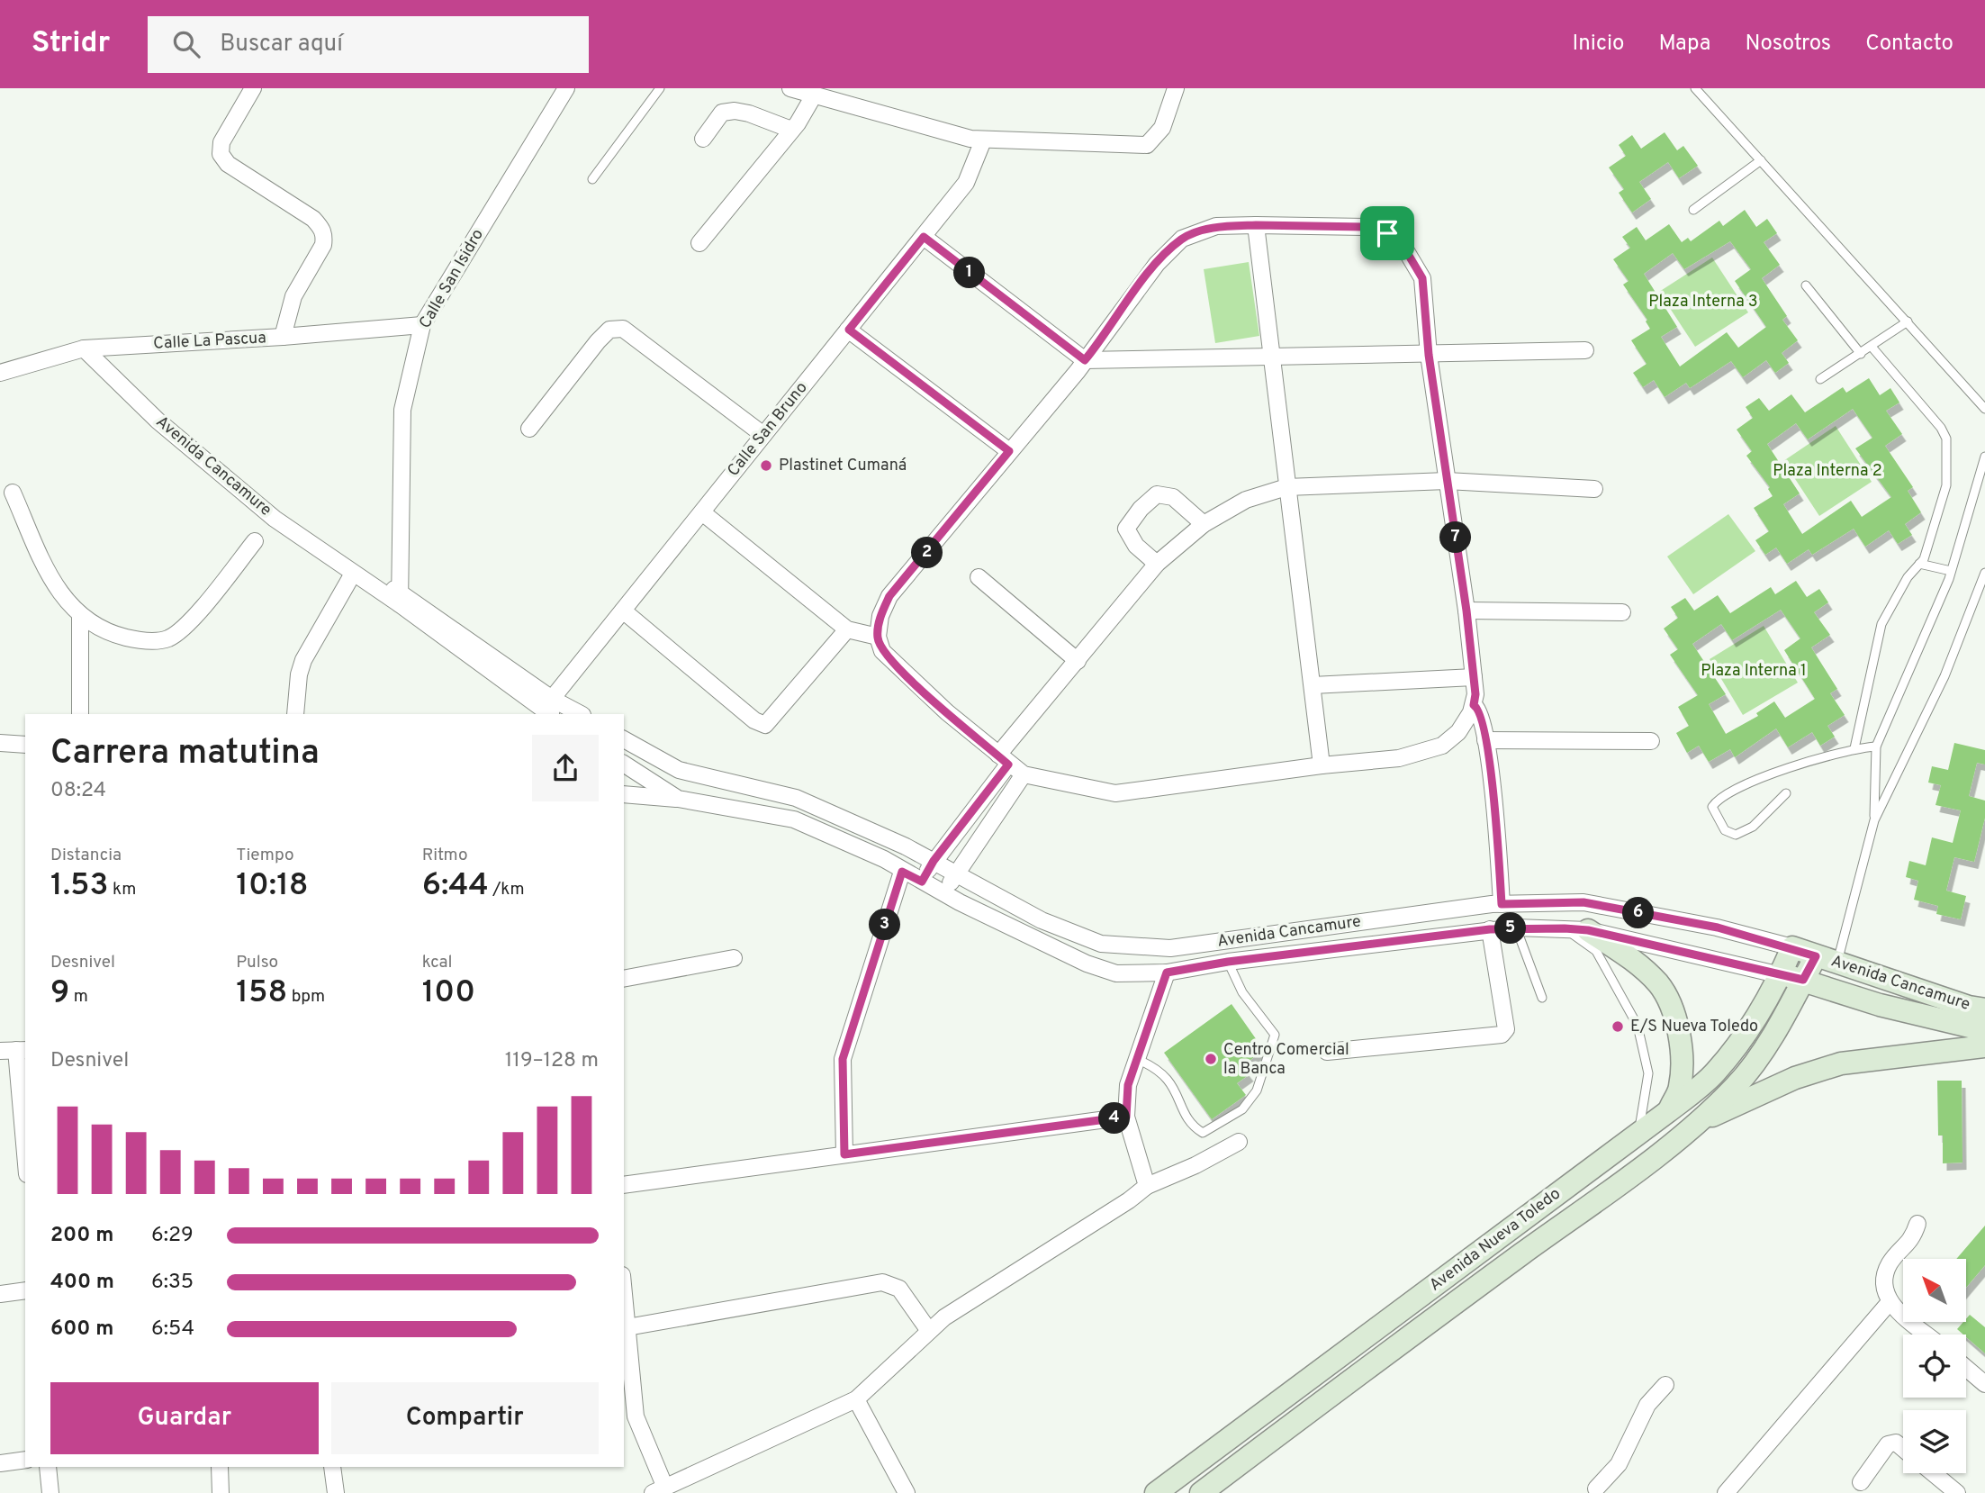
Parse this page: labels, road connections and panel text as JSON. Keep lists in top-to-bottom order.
{
  "streets": {
    "main road": ["Avenida Cancamure", "Avenida Nueva Toledo"],
    "street": ["Calle San Isidro", "Calle La Pascua", "Calle San Bruno"]
  },
  "crossings": [
    ["Calle San Isidro", "Calle La Pascua"],
    ["Calle San Isidro", "Avenida Cancamure"],
    ["Calle La Pascua", "Avenida Cancamure"],
    ["Calle San Bruno", "Avenida Cancamure"],
    ["Avenida Cancamure", "Avenida Nueva Toledo"]
  ],
  "parks": ["Plaza Interna 3", "Plaza Interna 2", "Plaza Interna 1"],
  "places": ["Plastinet Cumaná", "E/S Nueva Toledo", "Centro Comercial la Banca"],
  "north": "top left",
  "page": {
    "header": "Stridr",
    "search": "Buscar aquí",
    "nav": [
      "Inicio",
      "Mapa",
      "Nosotros",
      "Contacto"
    ],
    "pins": [
      "1",
      "7",
      "2",
      "6",
      "3",
      "5",
      "4"
    ],
    "heading": ["Carrera matutina", "08:24"],
    "stats": [
      ["Distancia", "1.53 km"],
      ["Tiempo", "10:18"],
      ["Ritmo", "6:44 /km"],
      ["Desnivel", "9 m"],
      ["Pulso", "158 bpm"],
      ["kcal", "100"]
    ],
    "chart": ["Desnivel", "119–128 m"],
    "list": [
      {
        "name": "200 m",
        "note": "6:29"
      },
      {
        "name": "400 m",
        "note": "6:35"
      },
      {
        "name": "600 m",
        "note": "6:54"
      }
    ],
    "buttons": ["Guardar", "Compartir"]
  }
}
